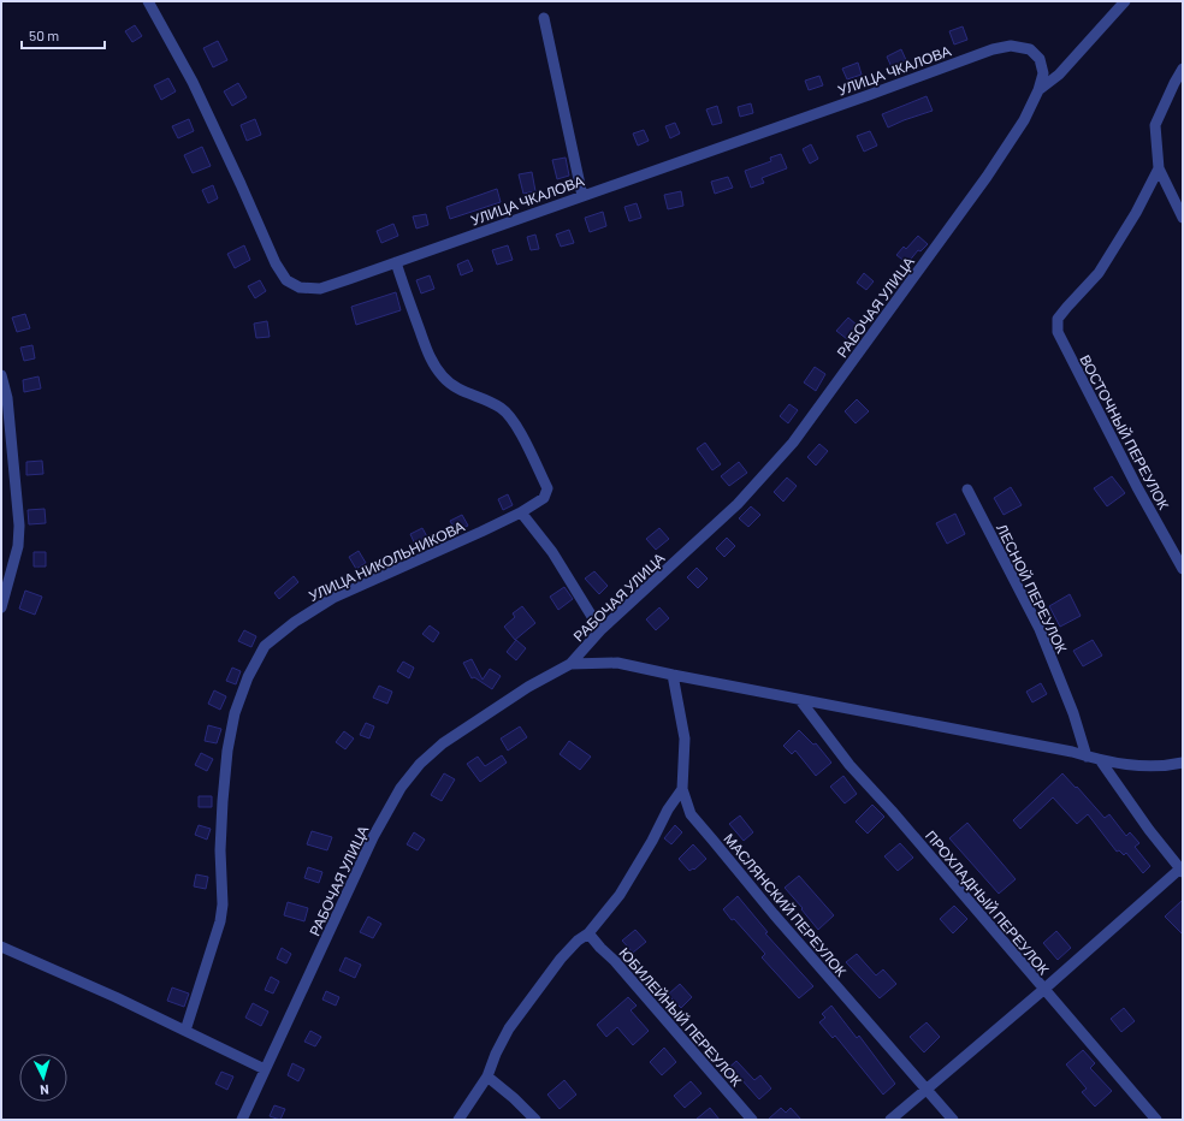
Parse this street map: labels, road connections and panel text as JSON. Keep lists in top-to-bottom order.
{
  "streets": {
    "street": [
      "УЛИЦА ЧКАЛОВА",
      "РАБОЧАЯ УЛИЦА",
      "ВОСТОЧНЫЙ ПЕРЕУЛОК",
      "УЛИЦА НИКОЛЬНИКОВА",
      "ЛЕСНОЙ ПЕРЕУЛОК",
      "ПРОХЛАДНЫЙ ПЕРЕУЛОК",
      "МАСЛЯНСКИЙ ПЕРЕУЛОК",
      "ЮБИЛЕЙНЫЙ ПЕРЕУЛОК"
    ]
  },
  "crossings": [
    ["УЛИЦА ЧКАЛОВА", "РАБОЧАЯ УЛИЦА"],
    ["УЛИЦА ЧКАЛОВА", "УЛИЦА НИКОЛЬНИКОВА"]
  ],
  "scale_bar": "50 m",
  "north": "bottom"
}
